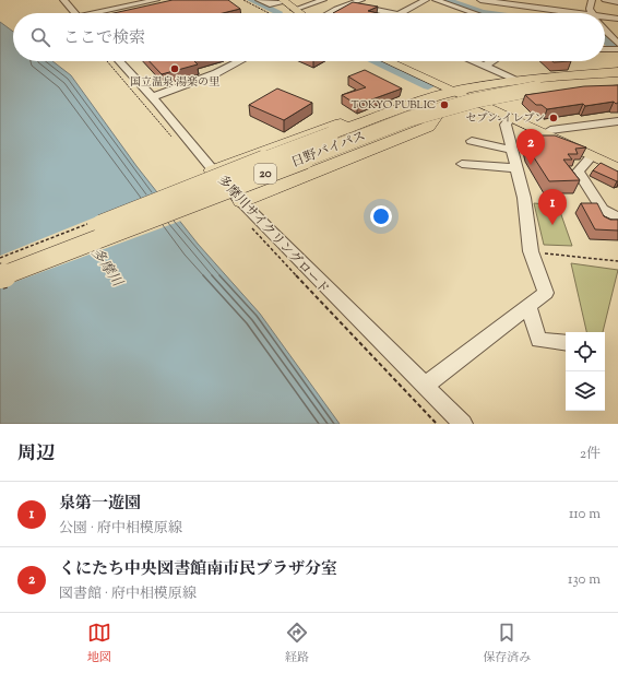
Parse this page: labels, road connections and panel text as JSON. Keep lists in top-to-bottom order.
{
  "streets": {
    "highway": ["日野バイパス", "20"],
    "path": ["多摩川サイクリングロード"]
  },
  "water": ["多摩川"],
  "places": ["国立温泉 湯楽の里", "TOKYO PUBLIC", "セブン-イレブン"],
  "page": {
    "search": "ここで検索",
    "pins": ["2", "1"],
    "heading": ["周辺", "2件"],
    "list": [
      {
        "mark": "1",
        "name": "泉第一遊園",
        "note": "公園 · 府中相模原線",
        "value": "110 m"
      },
      {
        "mark": "2",
        "name": "くにたち中央図書館南市民プラザ分室",
        "note": "図書館 · 府中相模原線",
        "value": "130 m"
      }
    ],
    "nav": ["地図", "経路", "保存済み"]
  }
}
